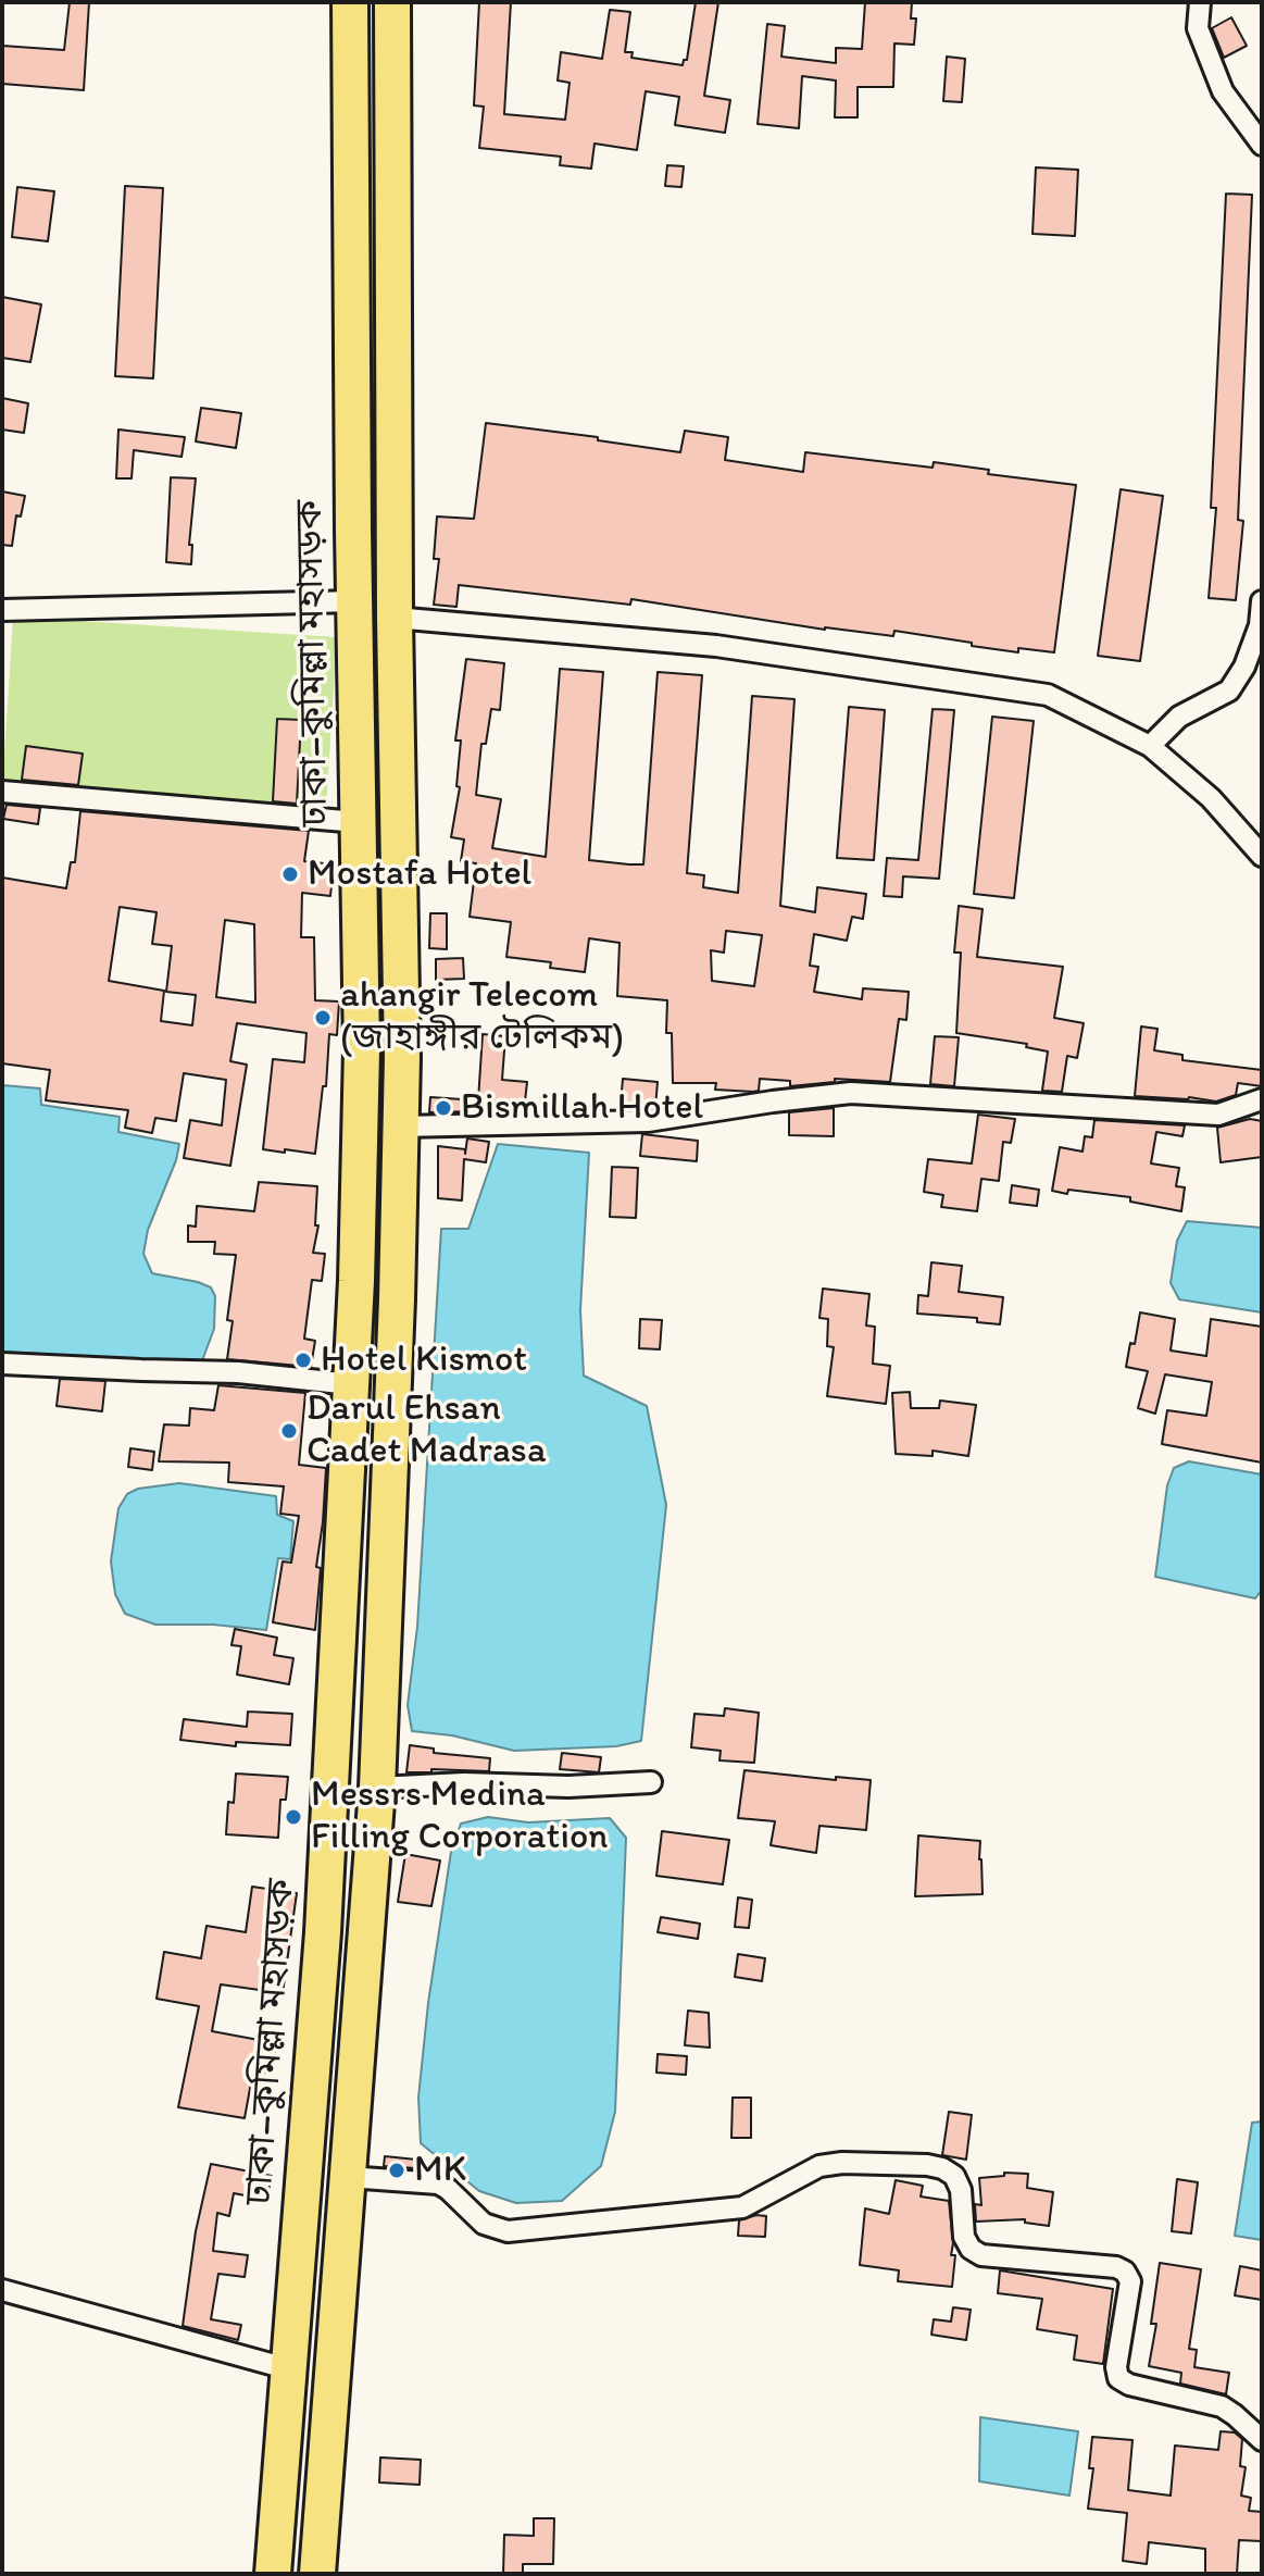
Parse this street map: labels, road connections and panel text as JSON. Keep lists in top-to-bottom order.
{
  "streets": {
    "highway": ["ঢাকা–কুমিল্লা মহাসড়ক"]
  },
  "places": [
    "Mostafa Hotel",
    "ahangir Telecom (জাহাঙ্গীর টেলিকম)",
    "Bismillah Hotel",
    "Hotel Kismot",
    "Darul Ehsan Cadet Madrasa",
    "Messrs Medina Filling Corporation",
    "MK"
  ]
}
